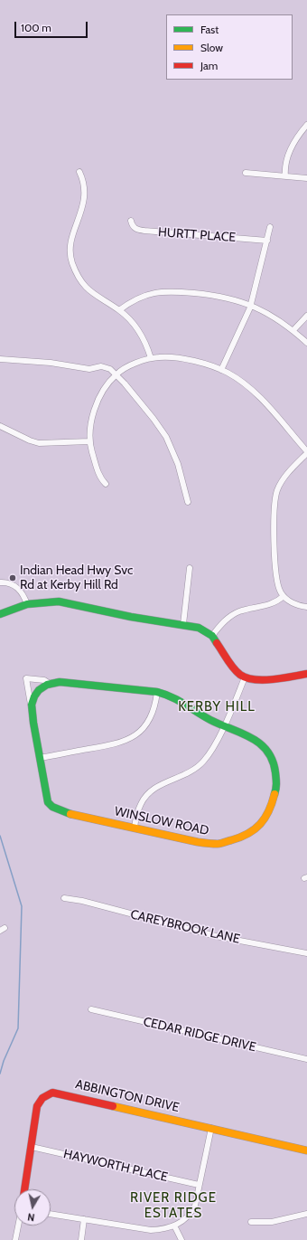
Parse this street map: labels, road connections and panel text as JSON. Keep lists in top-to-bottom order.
{
  "streets": {
    "street": [
      "HURTT PLACE",
      "WINSLOW ROAD",
      "CAREYBROOK LANE",
      "CEDAR RIDGE DRIVE",
      "ABBINGTON DRIVE",
      "HAYWORTH PLACE"
    ]
  },
  "crossings": [
    ["ABBINGTON DRIVE", "HAYWORTH PLACE"]
  ],
  "districts": ["KERBY HILL", "RIVER RIDGE ESTATES"],
  "places": ["Indian Head Hwy Svc Rd at Kerby Hill Rd"],
  "legend": ["Fast", "Slow", "Jam"],
  "scale_bar": "100 m",
  "north": "bottom"
}
